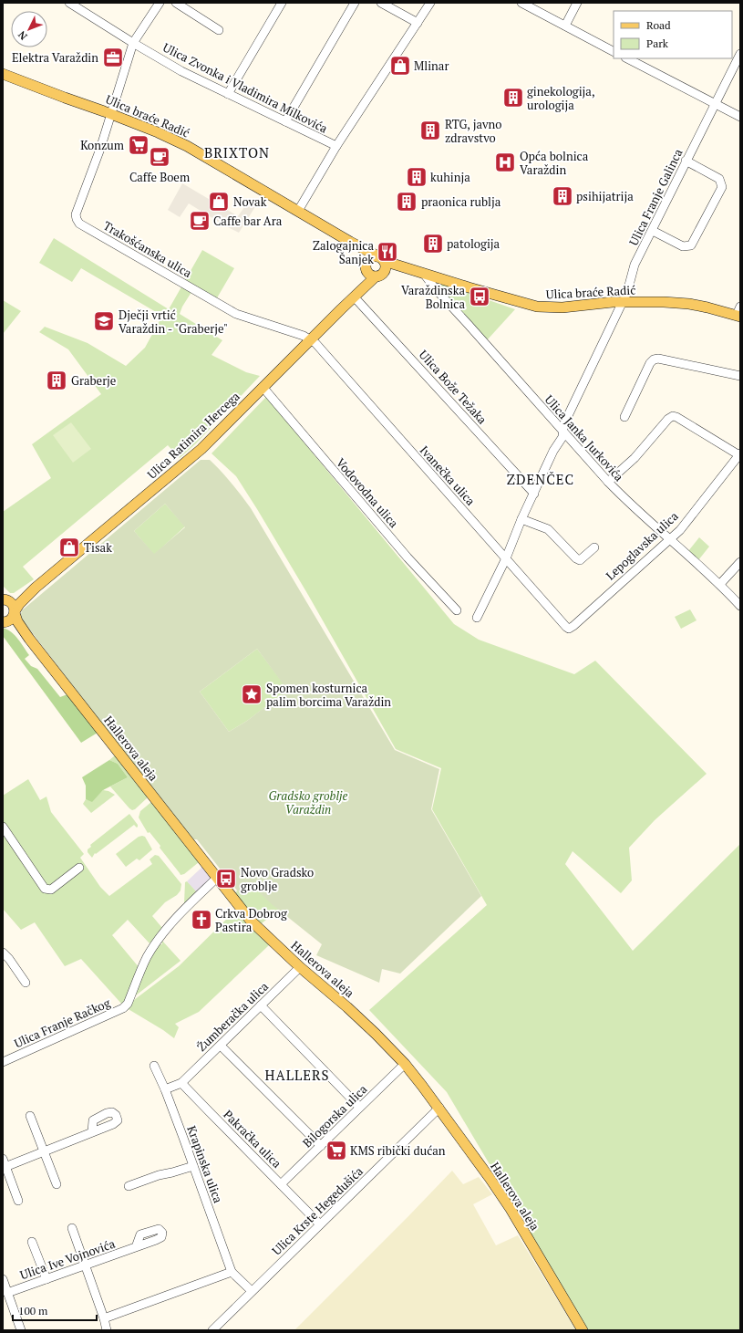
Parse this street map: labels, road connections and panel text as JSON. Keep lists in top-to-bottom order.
{
  "streets": {
    "main road": ["Ulica braće Radić", "Ulica Ratimira Hercega", "Hallerova aleja"],
    "street": [
      "Ulica Zvonka i Vladimira Milkovića",
      "Ulica Franje Galinca",
      "Trakošćanska ulica",
      "Ulica Bože Težaka",
      "Ulica Janka Jurkovića",
      "Ivanečka ulica",
      "Vodovodna ulica",
      "Lepoglavska ulica",
      "Žumberačka ulica",
      "Ulica Franje Račkog",
      "Bilogorska ulica",
      "Pakračka ulica",
      "Krapinska ulica",
      "Ulica Krste Hegedušića",
      "Ulica Ive Vojnovića"
    ]
  },
  "crossings": [
    ["Ulica Zvonka i Vladimira Milkovića", "Trakošćanska ulica"],
    ["Ulica braće Radić", "Ulica Franje Galinca"],
    ["Ulica braće Radić", "Trakošćanska ulica"],
    ["Ulica braće Radić", "Ulica Ratimira Hercega"],
    ["Ulica braće Radić", "Ulica Janka Jurkovića"],
    ["Ulica Franje Galinca", "Ulica Bože Težaka"],
    ["Ulica Franje Galinca", "Ulica Janka Jurkovića"],
    ["Ulica Franje Galinca", "Ivanečka ulica"],
    ["Trakošćanska ulica", "Ulica Ratimira Hercega"],
    ["Trakošćanska ulica", "Ivanečka ulica"],
    ["Ulica Bože Težaka", "Ulica Ratimira Hercega"],
    ["Ulica Ratimira Hercega", "Ivanečka ulica"],
    ["Ulica Ratimira Hercega", "Vodovodna ulica"],
    ["Ulica Ratimira Hercega", "Hallerova aleja"],
    ["Ulica Janka Jurkovića", "Lepoglavska ulica"],
    ["Ivanečka ulica", "Lepoglavska ulica"],
    ["Hallerova aleja", "Žumberačka ulica"],
    ["Hallerova aleja", "Ulica Franje Račkog"],
    ["Hallerova aleja", "Bilogorska ulica"],
    ["Hallerova aleja", "Ulica Krste Hegedušića"],
    ["Žumberačka ulica", "Pakračka ulica"],
    ["Bilogorska ulica", "Pakračka ulica"],
    ["Pakračka ulica", "Ulica Krste Hegedušića"]
  ],
  "districts": ["BRIXTON", "ZDENČEC", "HALLERS"],
  "parks": ["Gradsko groblje Varaždin"],
  "places": {
    "office": ["Elektra Varaždin"],
    "shop": ["Mlinar", "Novak", "Tisak"],
    "building": [
      "ginekologija, urologija",
      "RTG, javno zdravstvo",
      "kuhinja",
      "psihijatrija",
      "praonica rublja",
      "patologija",
      "Graberje"
    ],
    "supermarket": ["Konzum", "KMS ribički dućan"],
    "cafe": ["Caffe Boem", "Caffe bar Ara"],
    "hospital": ["Opća bolnica Varaždin"],
    "restaurant": ["Zalogajnica Šanjek"],
    "bus stop": ["Varaždinska Bolnica", "Novo Gradsko groblje"],
    "school or university": ["Dječji vrtić Varaždin - \"Graberje\""],
    "place": ["Spomen kosturnica palim borcima Varaždin"],
    "church": ["Crkva Dobrog Pastira"]
  },
  "legend": ["Road", "Park"],
  "scale_bar": "100 m",
  "north": "bottom left"
}
